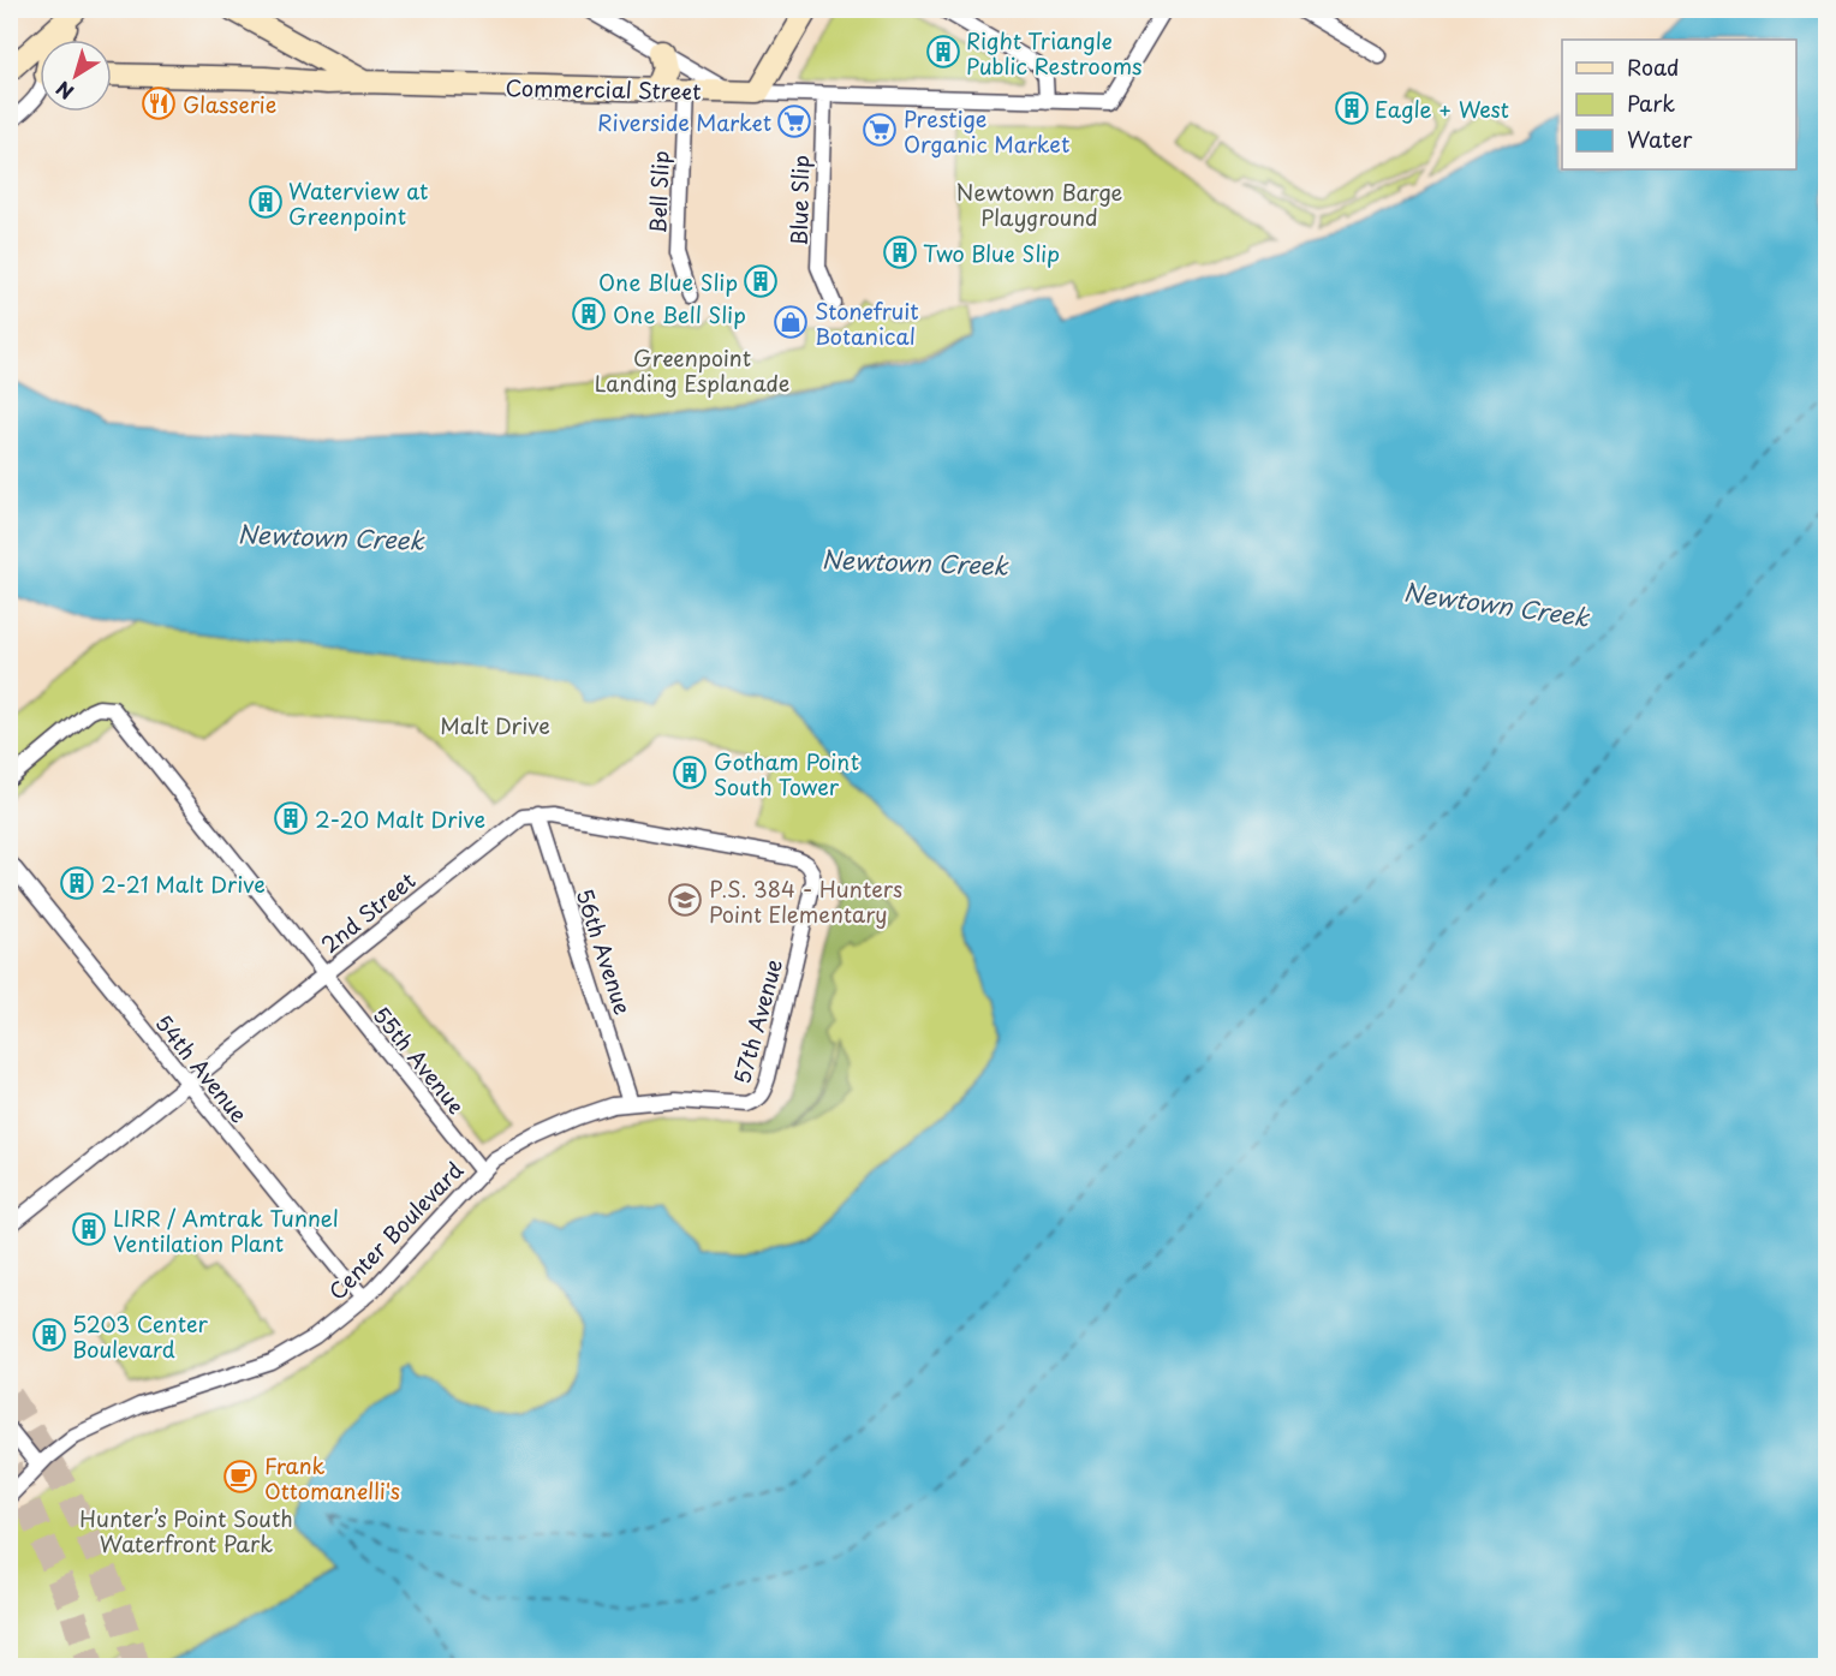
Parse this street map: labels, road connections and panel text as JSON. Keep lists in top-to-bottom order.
{
  "streets": {
    "street": [
      "Commercial Street",
      "Bell Slip",
      "Blue Slip",
      "2nd Street",
      "56th Avenue",
      "57th Avenue",
      "55th Avenue",
      "54th Avenue",
      "Center Boulevard"
    ]
  },
  "crossings": [
    ["Commercial Street", "Bell Slip"],
    ["Commercial Street", "Blue Slip"],
    ["2nd Street", "56th Avenue"],
    ["2nd Street", "57th Avenue"],
    ["2nd Street", "55th Avenue"],
    ["2nd Street", "54th Avenue"],
    ["56th Avenue", "57th Avenue"],
    ["56th Avenue", "Center Boulevard"],
    ["57th Avenue", "Center Boulevard"],
    ["55th Avenue", "Center Boulevard"],
    ["54th Avenue", "Center Boulevard"]
  ],
  "water": ["Newtown Creek"],
  "parks": [
    "Newtown Barge Playground",
    "Greenpoint Landing Esplanade",
    "Malt Drive",
    "Hunter’s Point South Waterfront Park"
  ],
  "places": {
    "building": [
      "Right Triangle Public Restrooms",
      "Eagle + West",
      "Waterview at Greenpoint",
      "Two Blue Slip",
      "One Blue Slip",
      "One Bell Slip",
      "Gotham Point South Tower",
      "2-20 Malt Drive",
      "2-21 Malt Drive",
      "LIRR / Amtrak Tunnel Ventilation Plant",
      "5203 Center Boulevard"
    ],
    "restaurant": ["Glasserie"],
    "supermarket": ["Riverside Market", "Prestige Organic Market"],
    "shop": ["Stonefruit Botanical"],
    "school or university": ["P.S. 384 - Hunters Point Elementary"],
    "cafe": ["Frank Ottomanelli's"]
  },
  "legend": ["Road", "Park", "Water"],
  "north": "bottom left"
}
